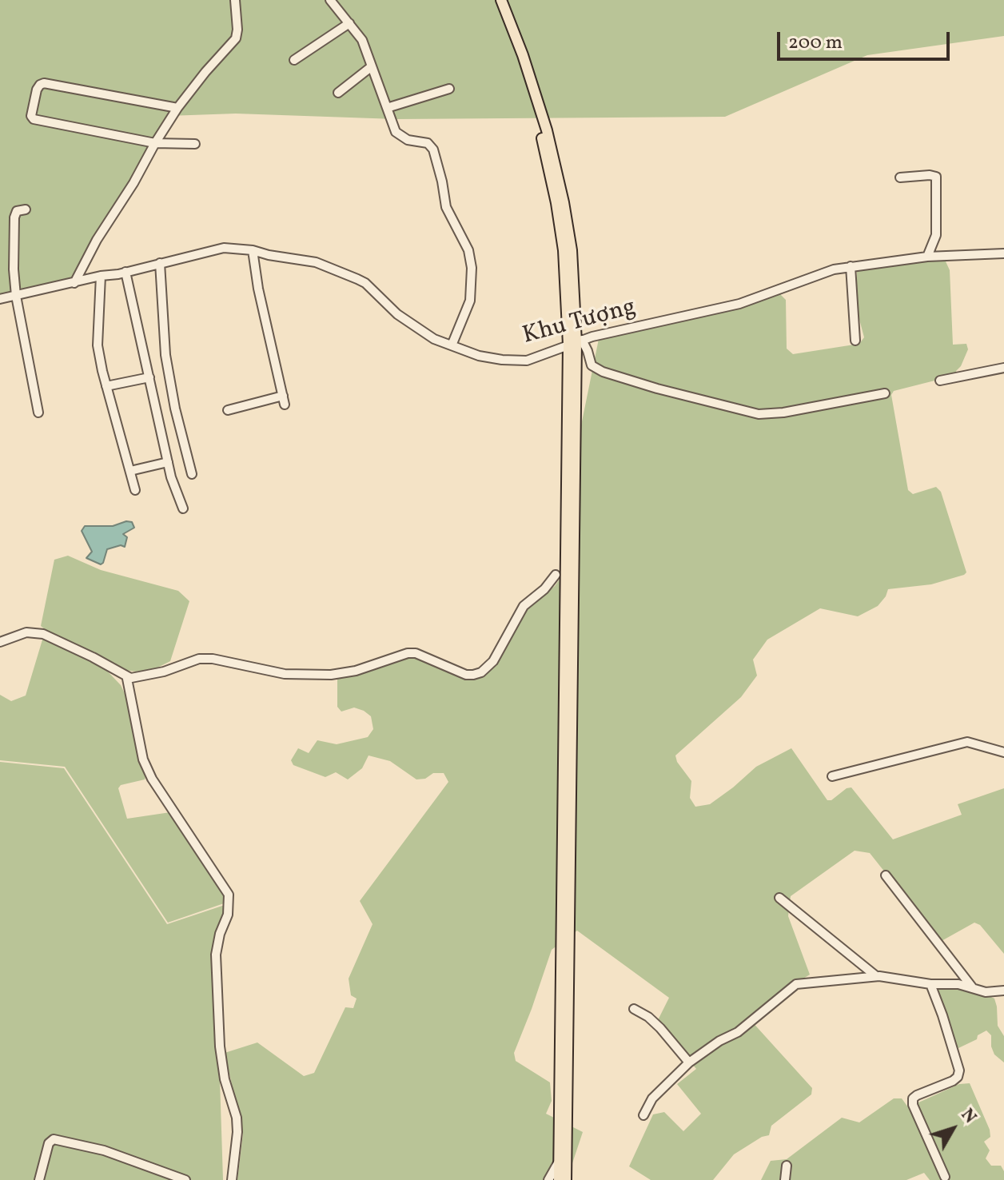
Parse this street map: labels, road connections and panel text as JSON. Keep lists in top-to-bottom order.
{
  "streets": {
    "street": ["Khu Tượng"]
  },
  "scale_bar": "200 m",
  "north": "top right"
}
